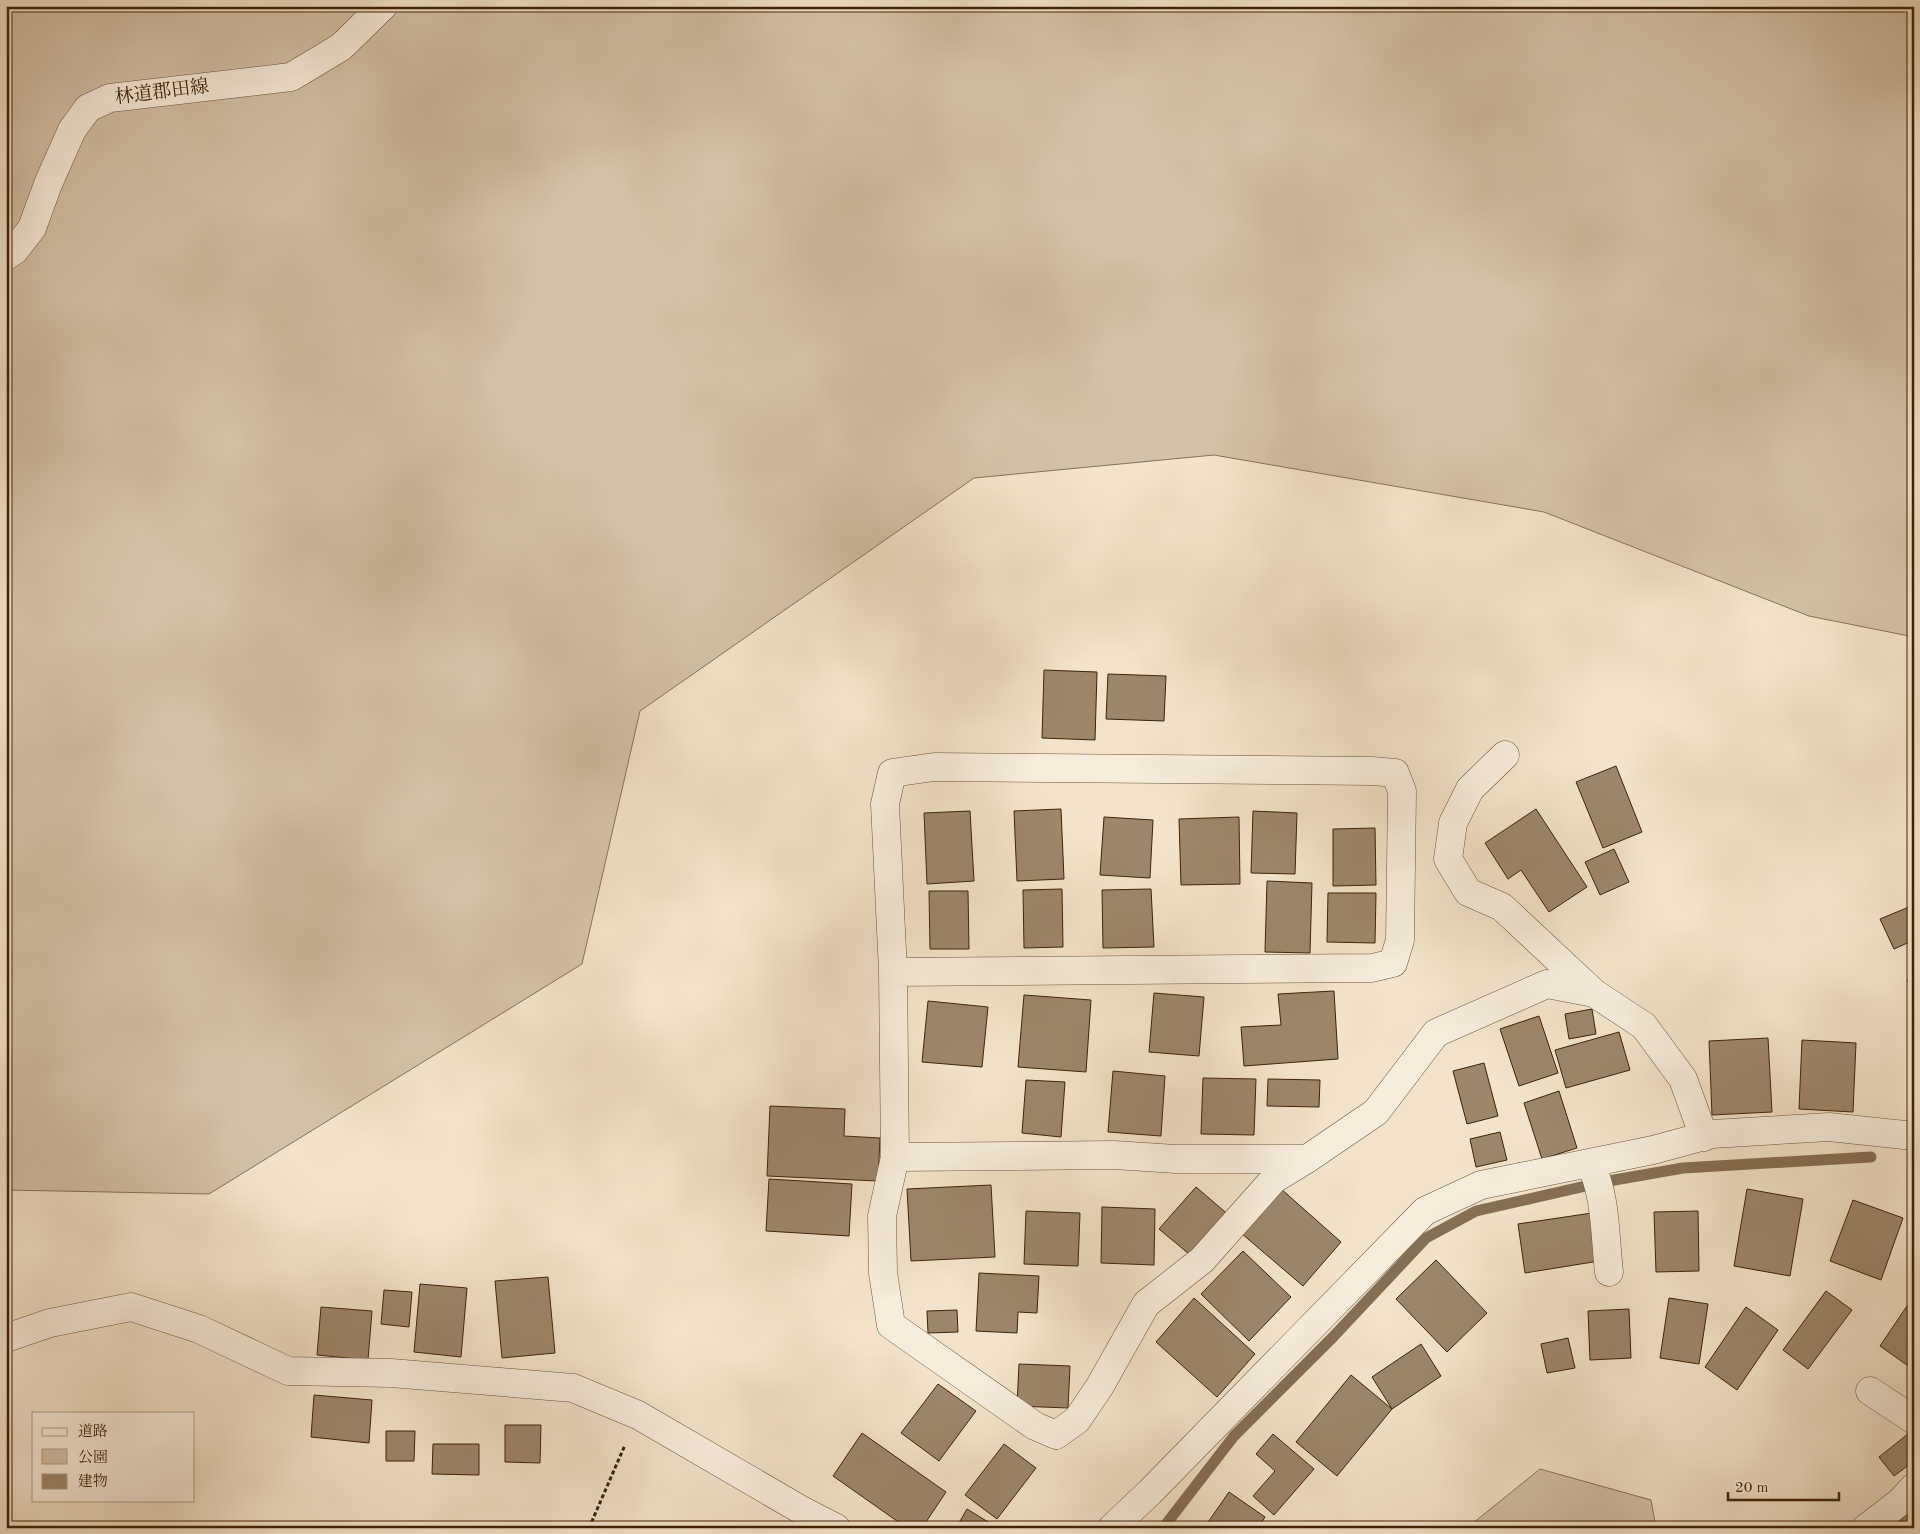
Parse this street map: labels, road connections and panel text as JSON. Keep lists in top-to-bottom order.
{
  "streets": {
    "street": ["林道郡田線"]
  },
  "legend": ["道路", "公園", "建物"],
  "scale_bar": "20 m"
}
